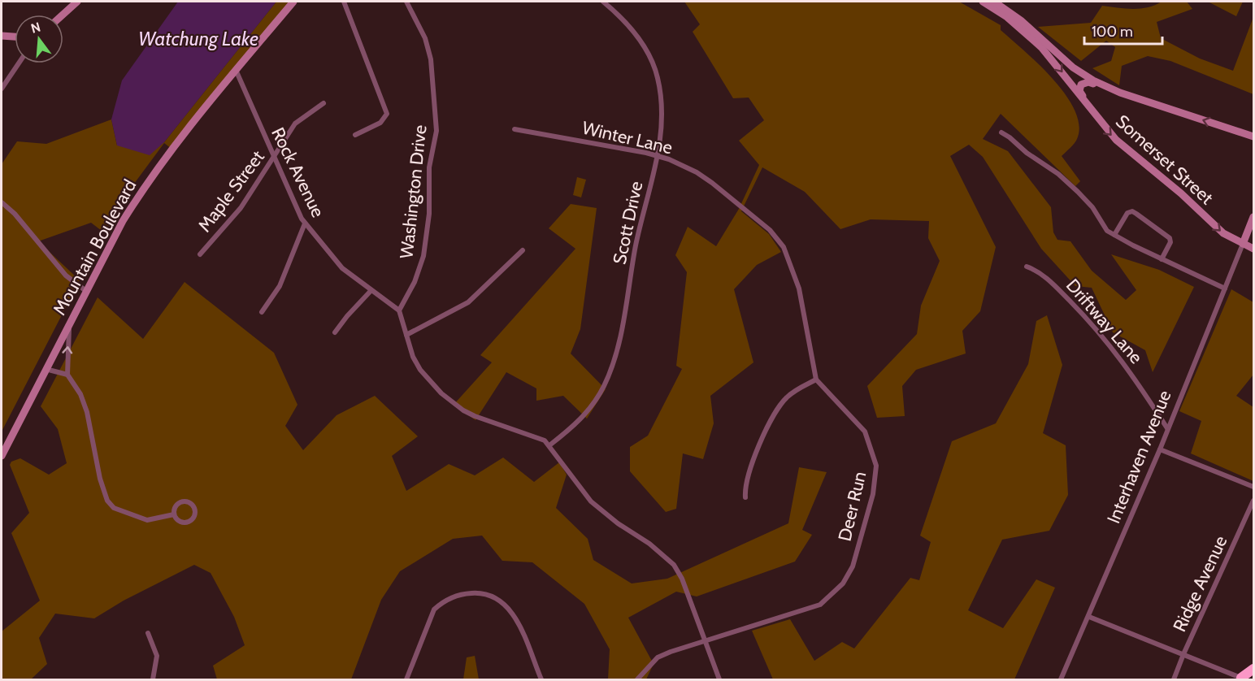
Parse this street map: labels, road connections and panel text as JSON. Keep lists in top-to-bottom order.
{
  "streets": {
    "main road": ["Somerset Street", "Mountain Boulevard"],
    "street": [
      "Winter Lane",
      "Rock Avenue",
      "Maple Street",
      "Washington Drive",
      "Scott Drive",
      "Driftway Lane",
      "Interhaven Avenue",
      "Deer Run",
      "Ridge Avenue"
    ]
  },
  "crossings": [
    ["Winter Lane", "Scott Drive"],
    ["Winter Lane", "Deer Run"],
    ["Somerset Street", "Interhaven Avenue"],
    ["Rock Avenue", "Maple Street"],
    ["Rock Avenue", "Washington Drive"],
    ["Rock Avenue", "Mountain Boulevard"],
    ["Driftway Lane", "Interhaven Avenue"]
  ],
  "water": ["Watchung Lake"],
  "scale_bar": "100 m",
  "north": "top"
}
